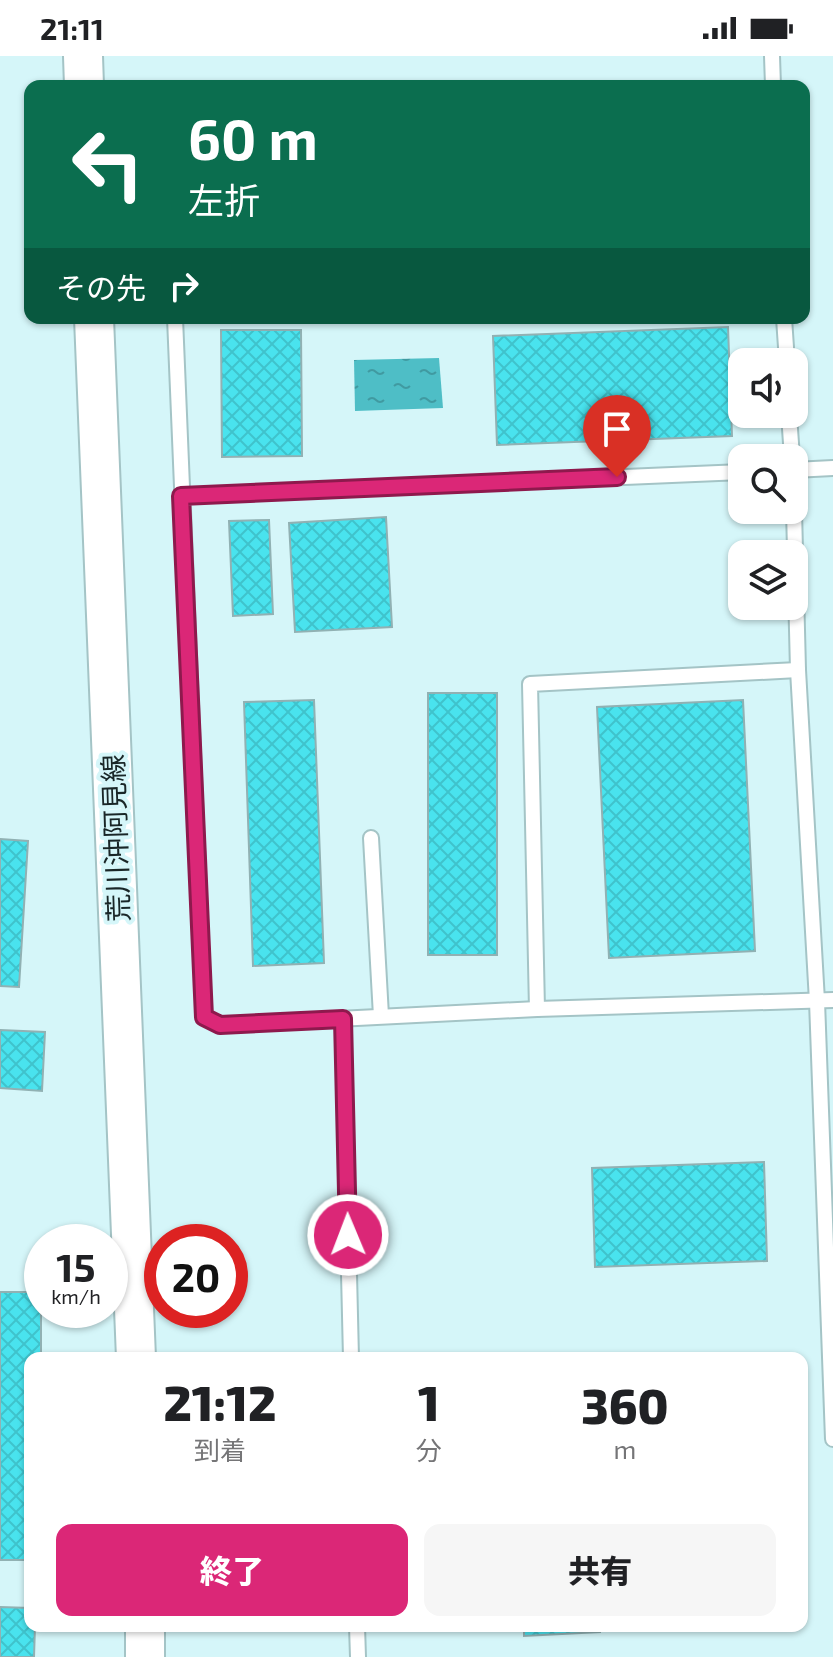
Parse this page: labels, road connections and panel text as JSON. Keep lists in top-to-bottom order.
{
  "streets": {
    "main road": ["荒川沖阿見線"]
  },
  "page": {
    "status": "21:11",
    "turn": ["60 m", "左折"],
    "then": "その先",
    "speed": "15 km/h",
    "limit": "20",
    "eta": [
      "21:12",
      "到着",
      "1",
      "分",
      "360",
      "m"
    ],
    "buttons": ["終了", "共有"]
  }
}
